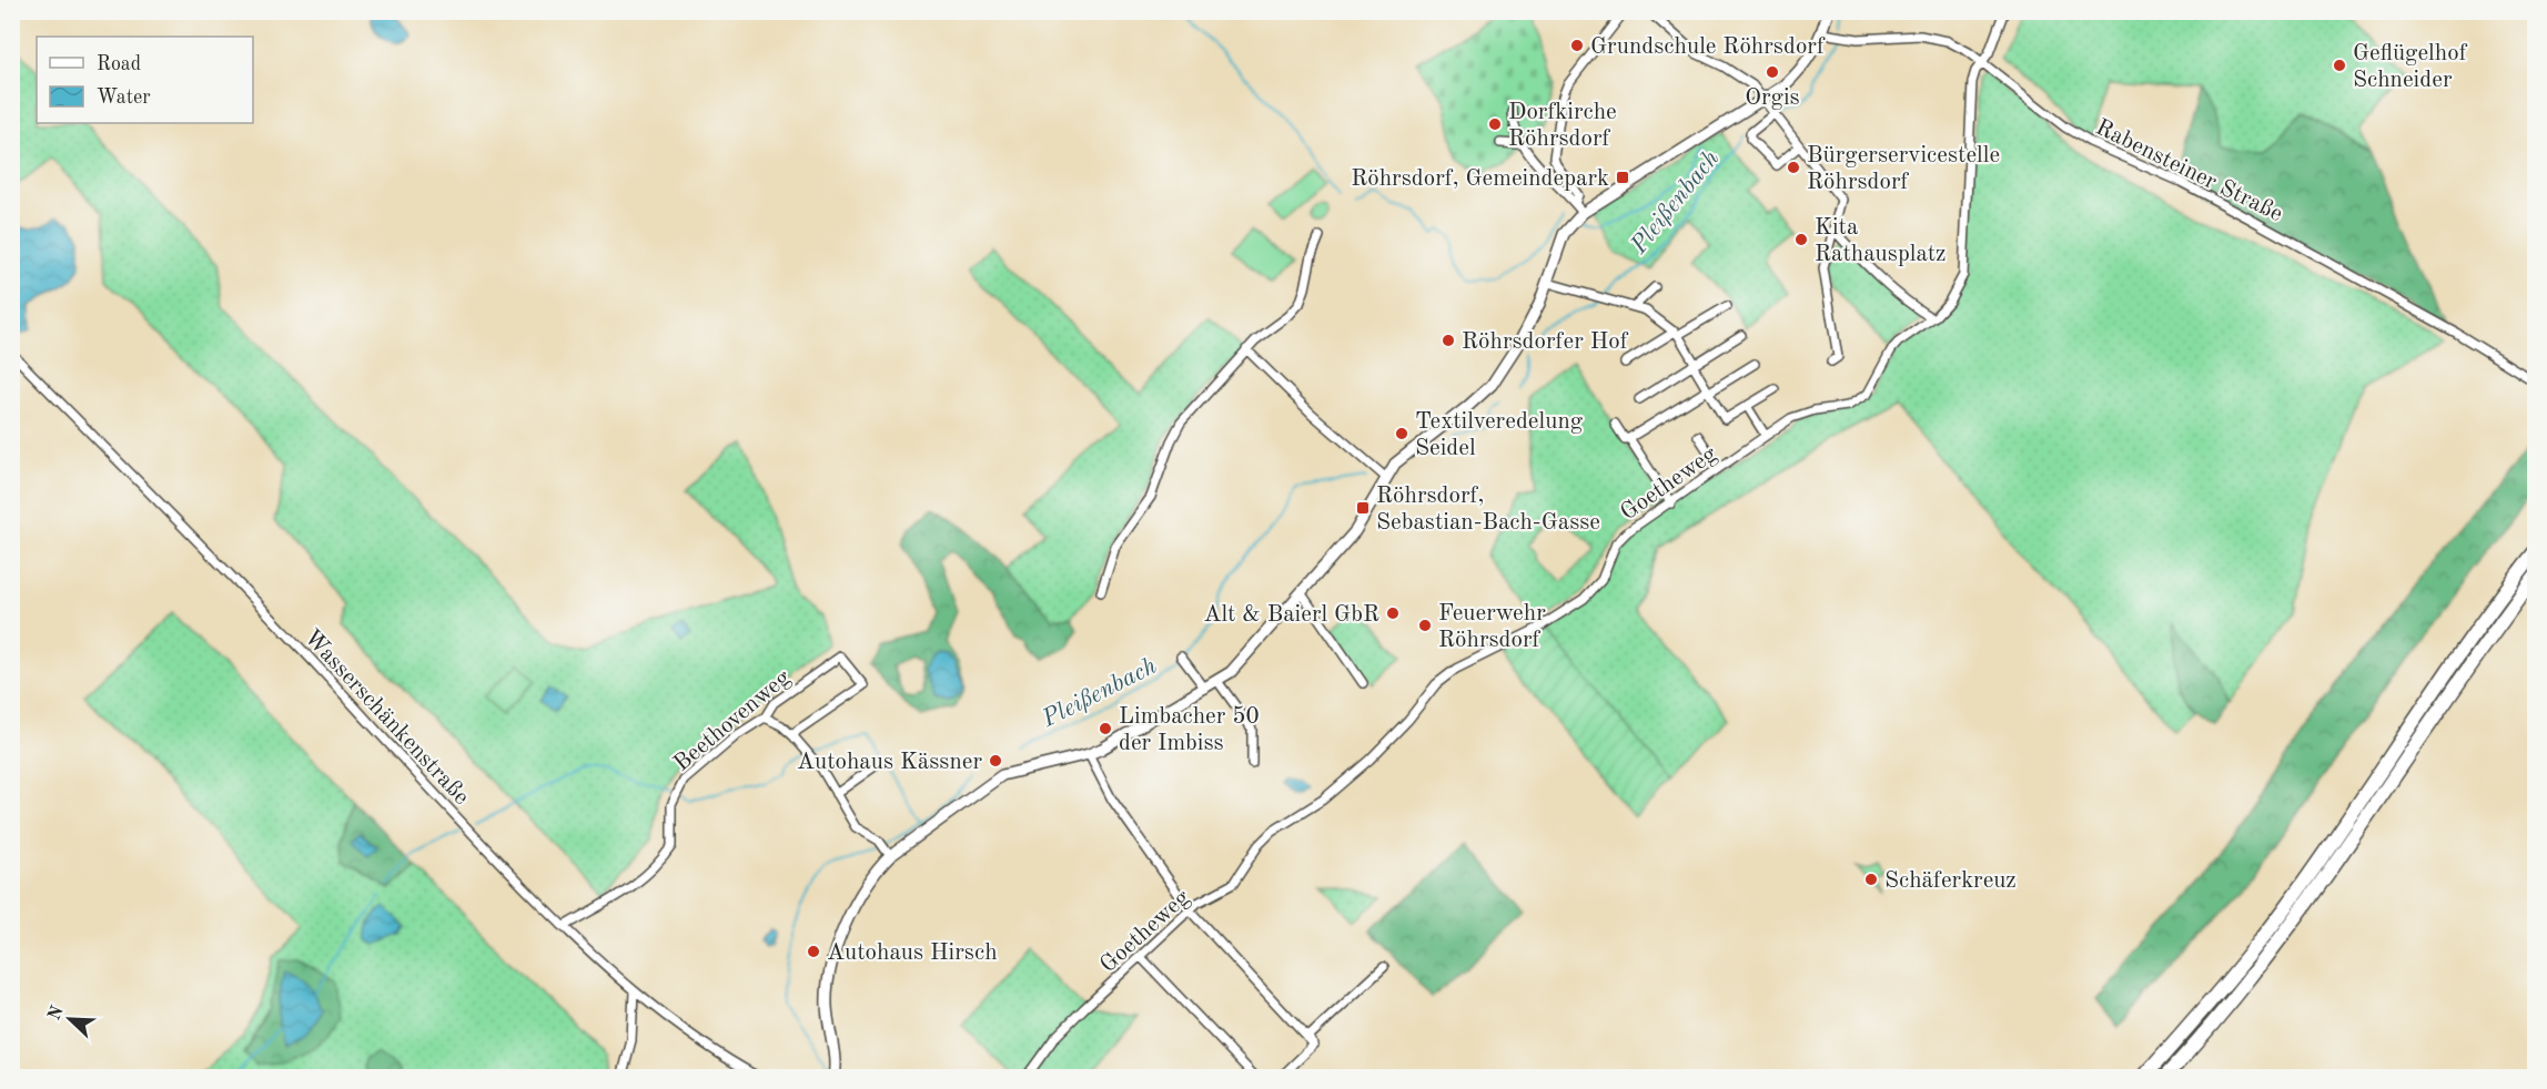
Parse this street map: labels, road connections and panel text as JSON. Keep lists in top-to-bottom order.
{
  "streets": {
    "street": [
      "Rabensteiner Straße",
      "Goetheweg",
      "Wasserschänkenstraße",
      "Beethovenweg"
    ]
  },
  "crossings": [
    ["Rabensteiner Straße", "Goetheweg"],
    ["Wasserschänkenstraße", "Beethovenweg"]
  ],
  "water": ["Pleißenbach"],
  "places": {
    "other": [
      "Grundschule Röhrsdorf",
      "Geflügelhof Schneider",
      "Orgis",
      "Dorfkirche Röhrsdorf",
      "Bürgerservicestelle Röhrsdorf",
      "Kita Rathausplatz",
      "Röhrsdorfer Hof",
      "Textilveredelung Seidel",
      "Alt & Baierl GbR",
      "Feuerwehr Röhrsdorf",
      "Limbacher 50 der Imbiss",
      "Autohaus Kässner",
      "Schäferkreuz",
      "Autohaus Hirsch"
    ],
    "transit": ["Röhrsdorf, Gemeindepark", "Röhrsdorf, Sebastian-Bach-Gasse"]
  },
  "legend": ["Road", "Water"],
  "north": "top left"
}
